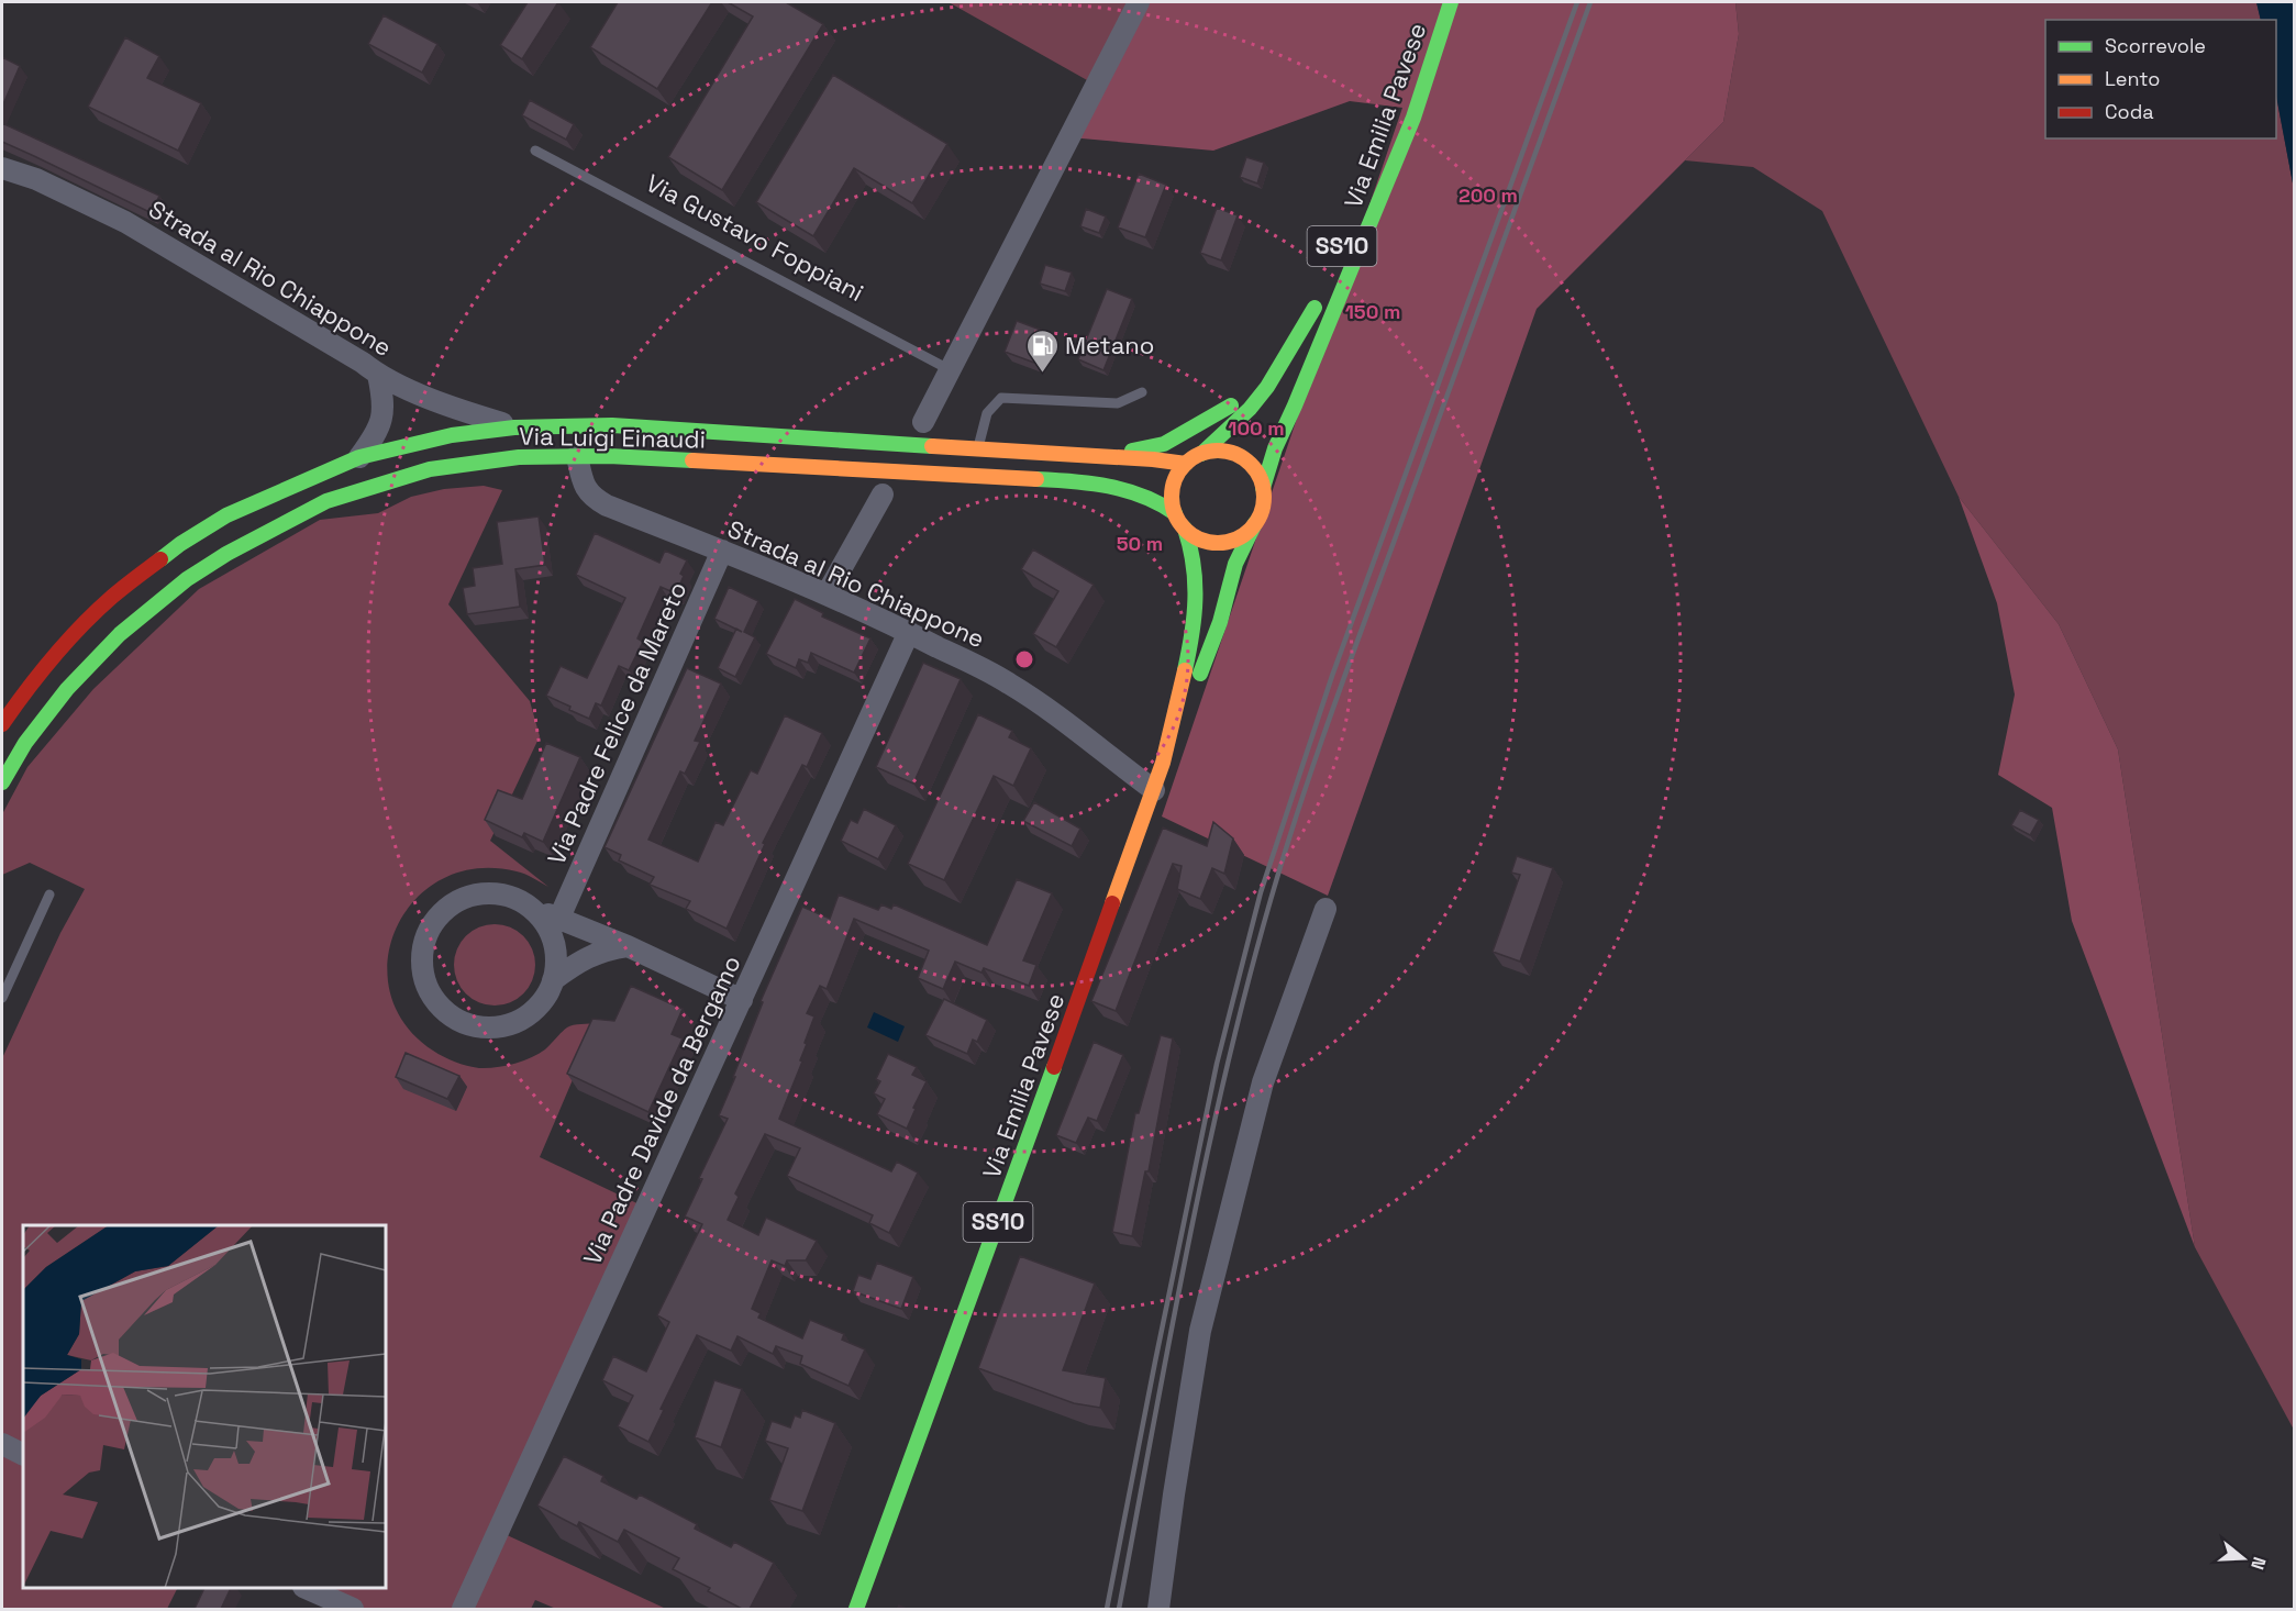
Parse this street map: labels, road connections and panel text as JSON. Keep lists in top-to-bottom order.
{
  "streets": {
    "main road": ["Via Emilia Pavese", "SS10", "Via Luigi Einaudi"],
    "street": ["Strada al Rio Chiappone", "Via Padre Felice da Mareto", "Via Padre Davide da Bergamo"],
    "lane": ["Via Gustavo Foppiani"]
  },
  "crossings": [
    ["Via Emilia Pavese", "SS10"],
    ["Via Emilia Pavese", "Strada al Rio Chiappone"],
    ["Via Emilia Pavese", "Via Luigi Einaudi"],
    ["SS10", "Via Luigi Einaudi"],
    ["Strada al Rio Chiappone", "Via Luigi Einaudi"],
    ["Strada al Rio Chiappone", "Via Padre Felice da Mareto"],
    ["Strada al Rio Chiappone", "Via Padre Davide da Bergamo"]
  ],
  "places": {
    "fuel station": ["Metano"]
  },
  "legend": ["Scorrevole", "Lento", "Coda"],
  "north": "right",
  "rings": [
    "200 m",
    "150 m",
    "100 m",
    "50 m"
  ]
}
